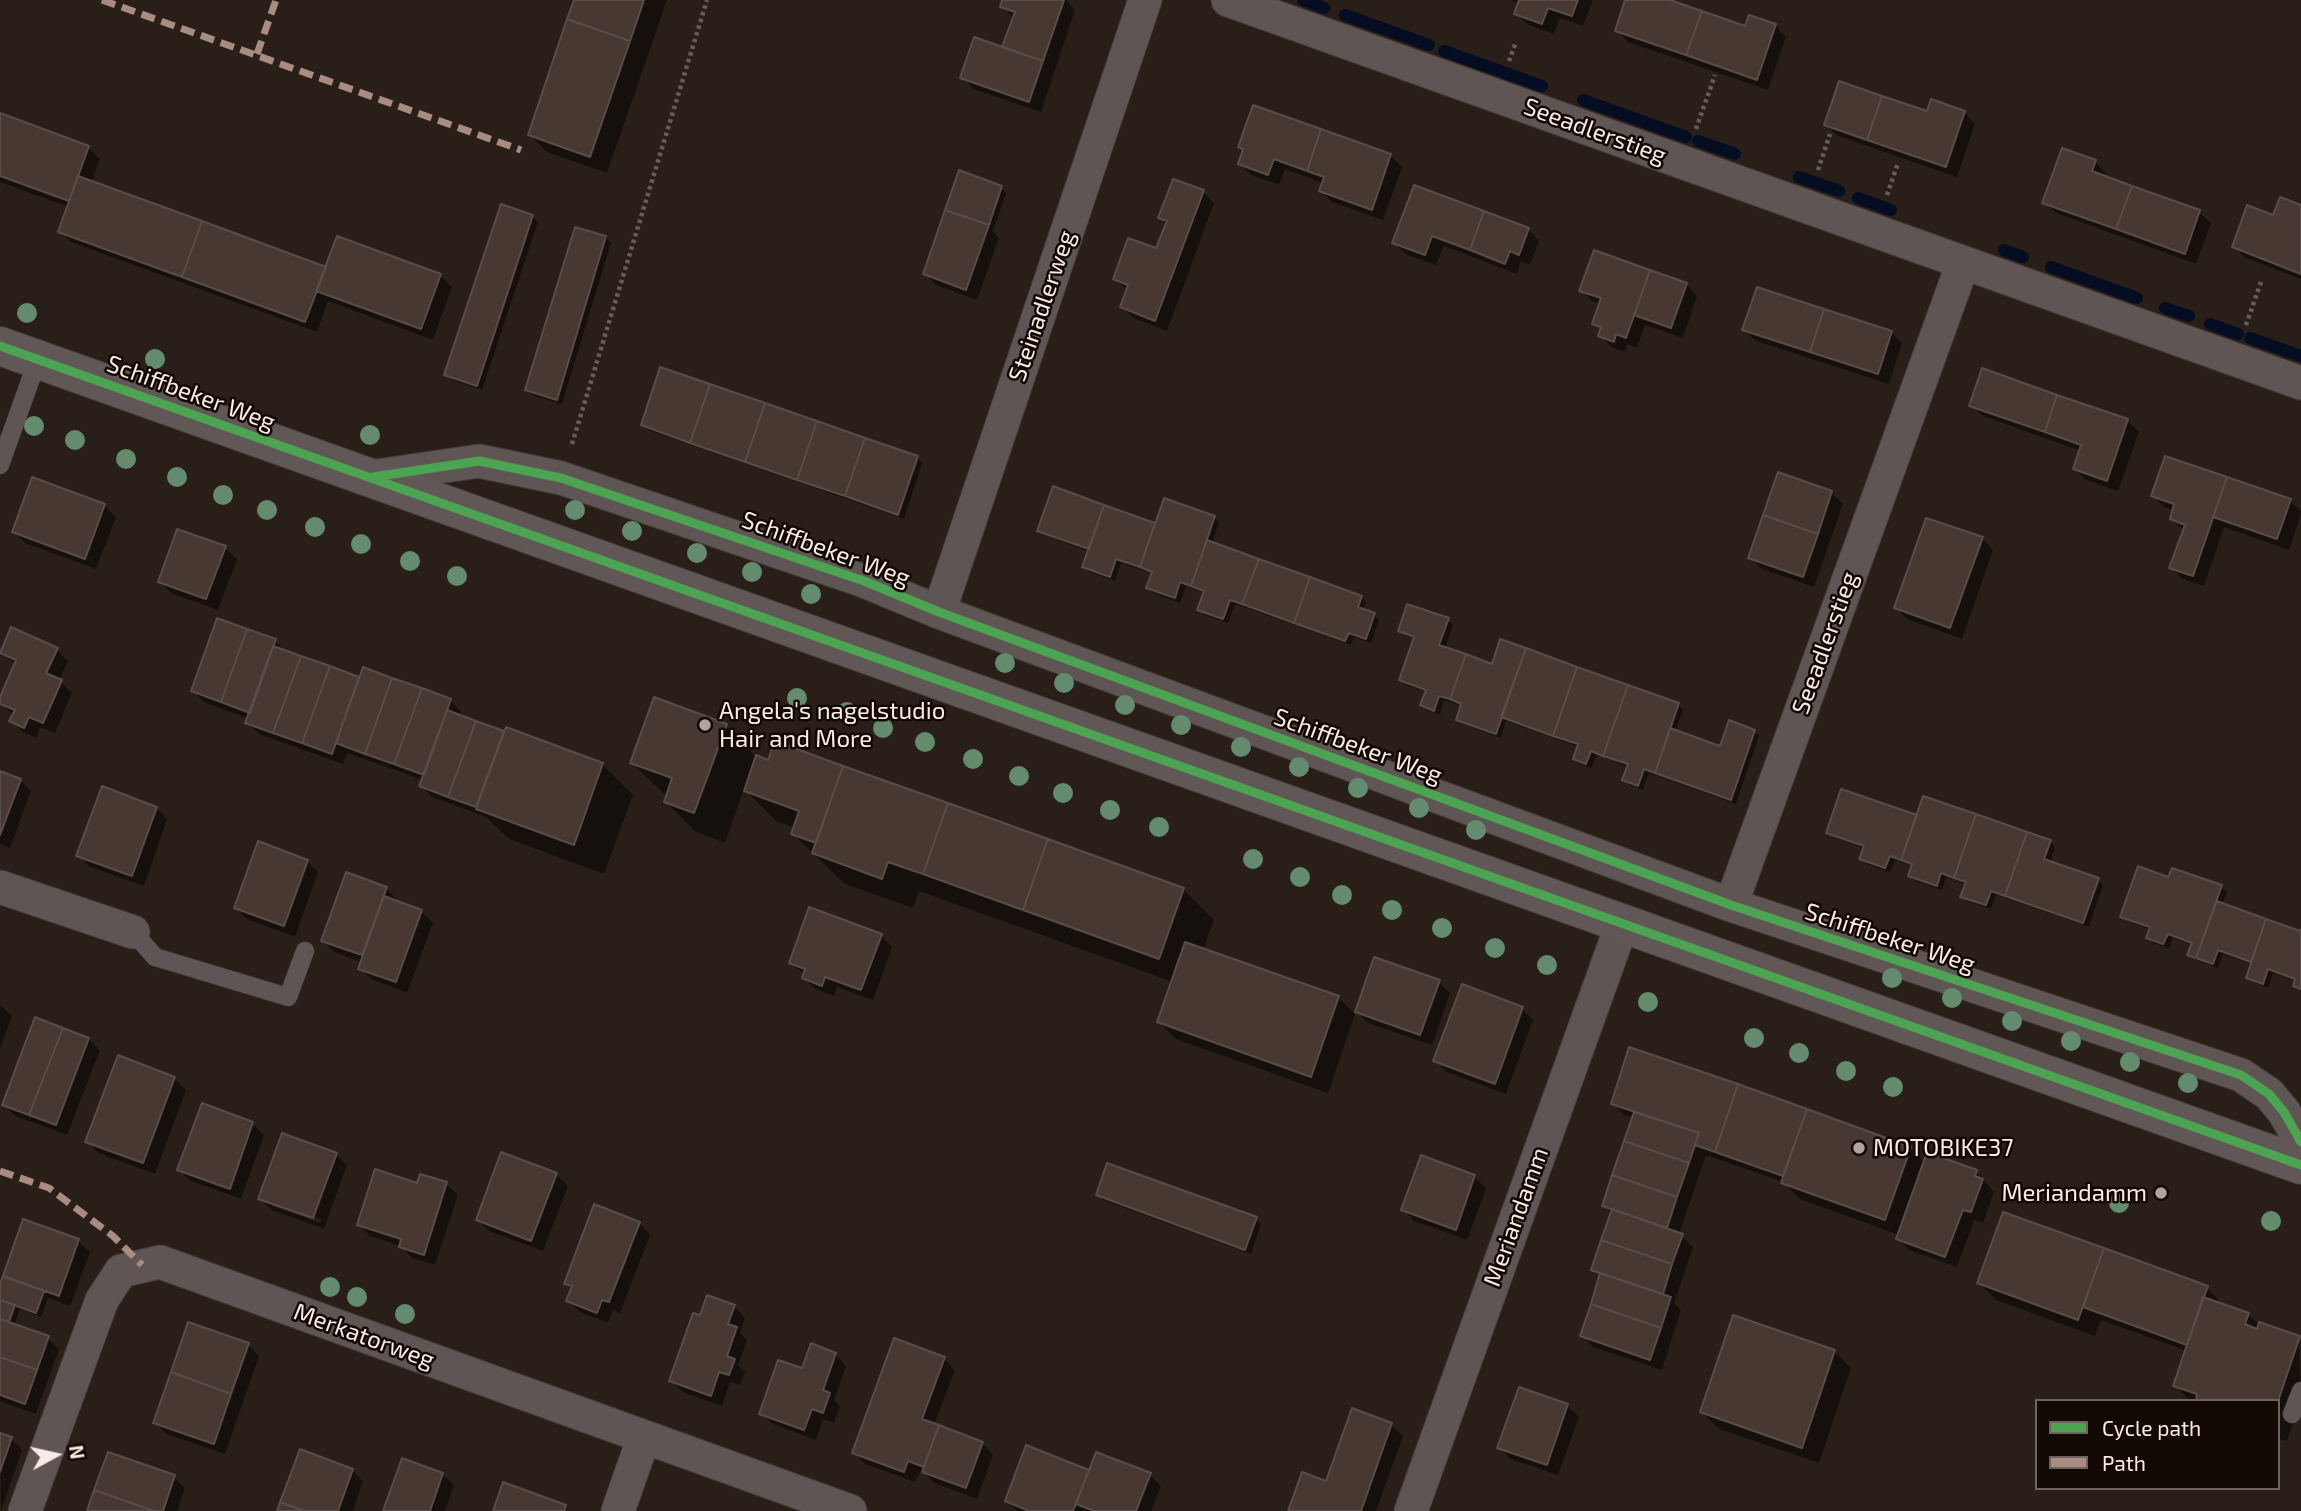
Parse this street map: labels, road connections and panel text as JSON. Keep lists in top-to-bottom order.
{
  "streets": {
    "main road": ["Schiffbeker Weg"],
    "street": [
      "Seeadlerstieg",
      "Steinadlerweg",
      "Meriandamm",
      "Merkatorweg"
    ]
  },
  "crossings": [
    ["Seeadlerstieg", "Schiffbeker Weg"],
    ["Steinadlerweg", "Schiffbeker Weg"],
    ["Schiffbeker Weg", "Meriandamm"]
  ],
  "places": ["Angela's nagelstudio Hair and More", "MOTOBIKE37", "Meriandamm"],
  "legend": ["Cycle path", "Path"],
  "north": "right"
}
